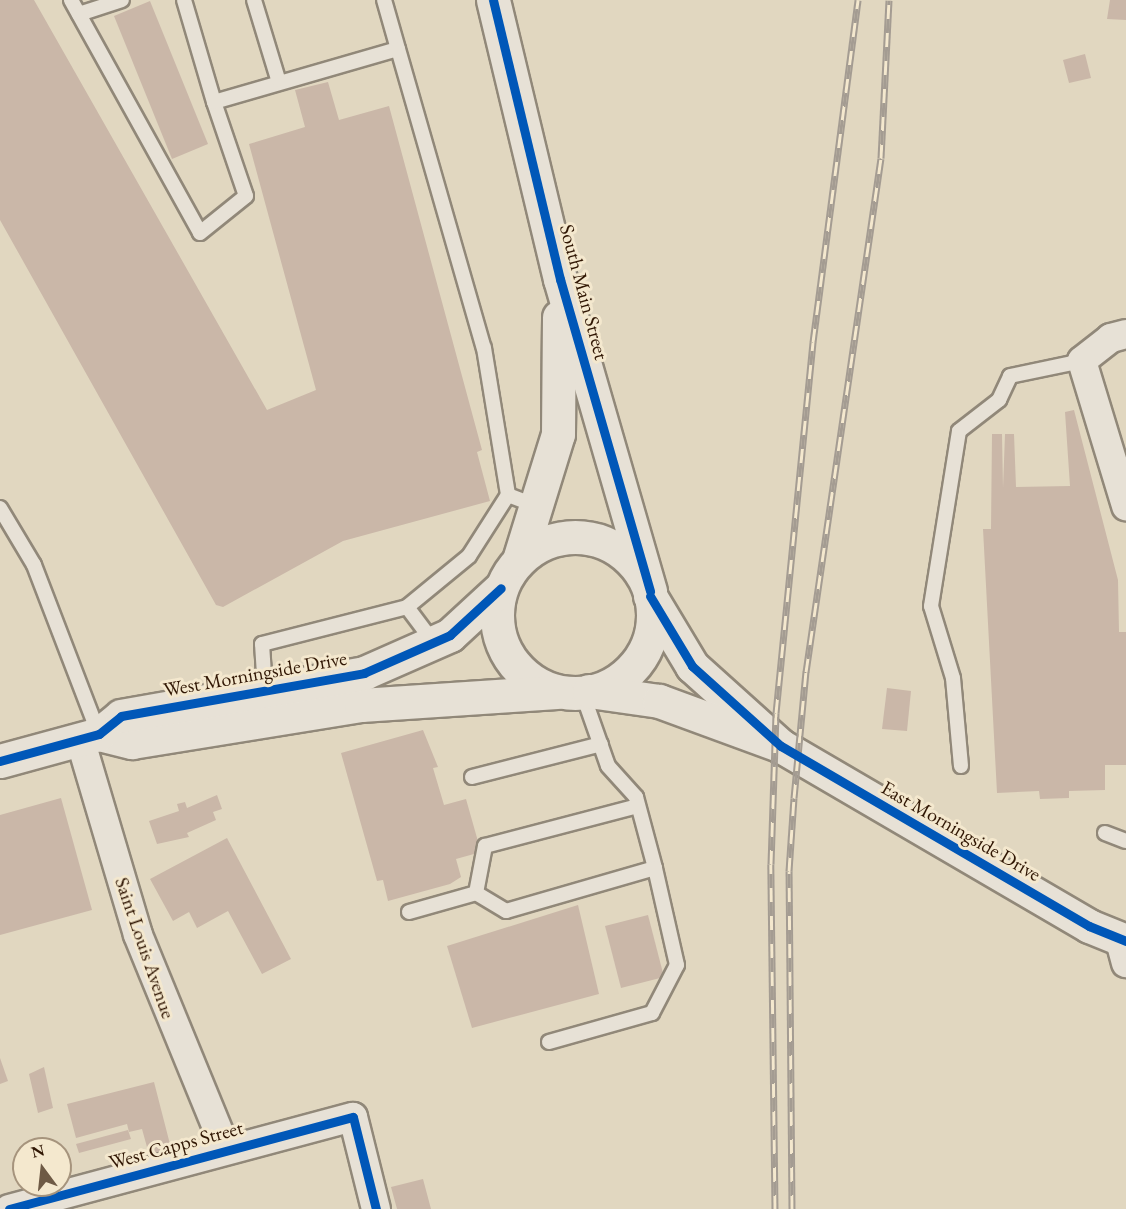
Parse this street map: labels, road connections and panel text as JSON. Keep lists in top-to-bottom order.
{
  "streets": {
    "street": [
      "South Main Street",
      "West Morningside Drive",
      "East Morningside Drive",
      "Saint Louis Avenue",
      "West Capps Street"
    ]
  },
  "crossings": [
    ["South Main Street", "West Morningside Drive"],
    ["West Morningside Drive", "East Morningside Drive"],
    ["West Morningside Drive", "Saint Louis Avenue"],
    ["Saint Louis Avenue", "West Capps Street"]
  ],
  "north": "top"
}
